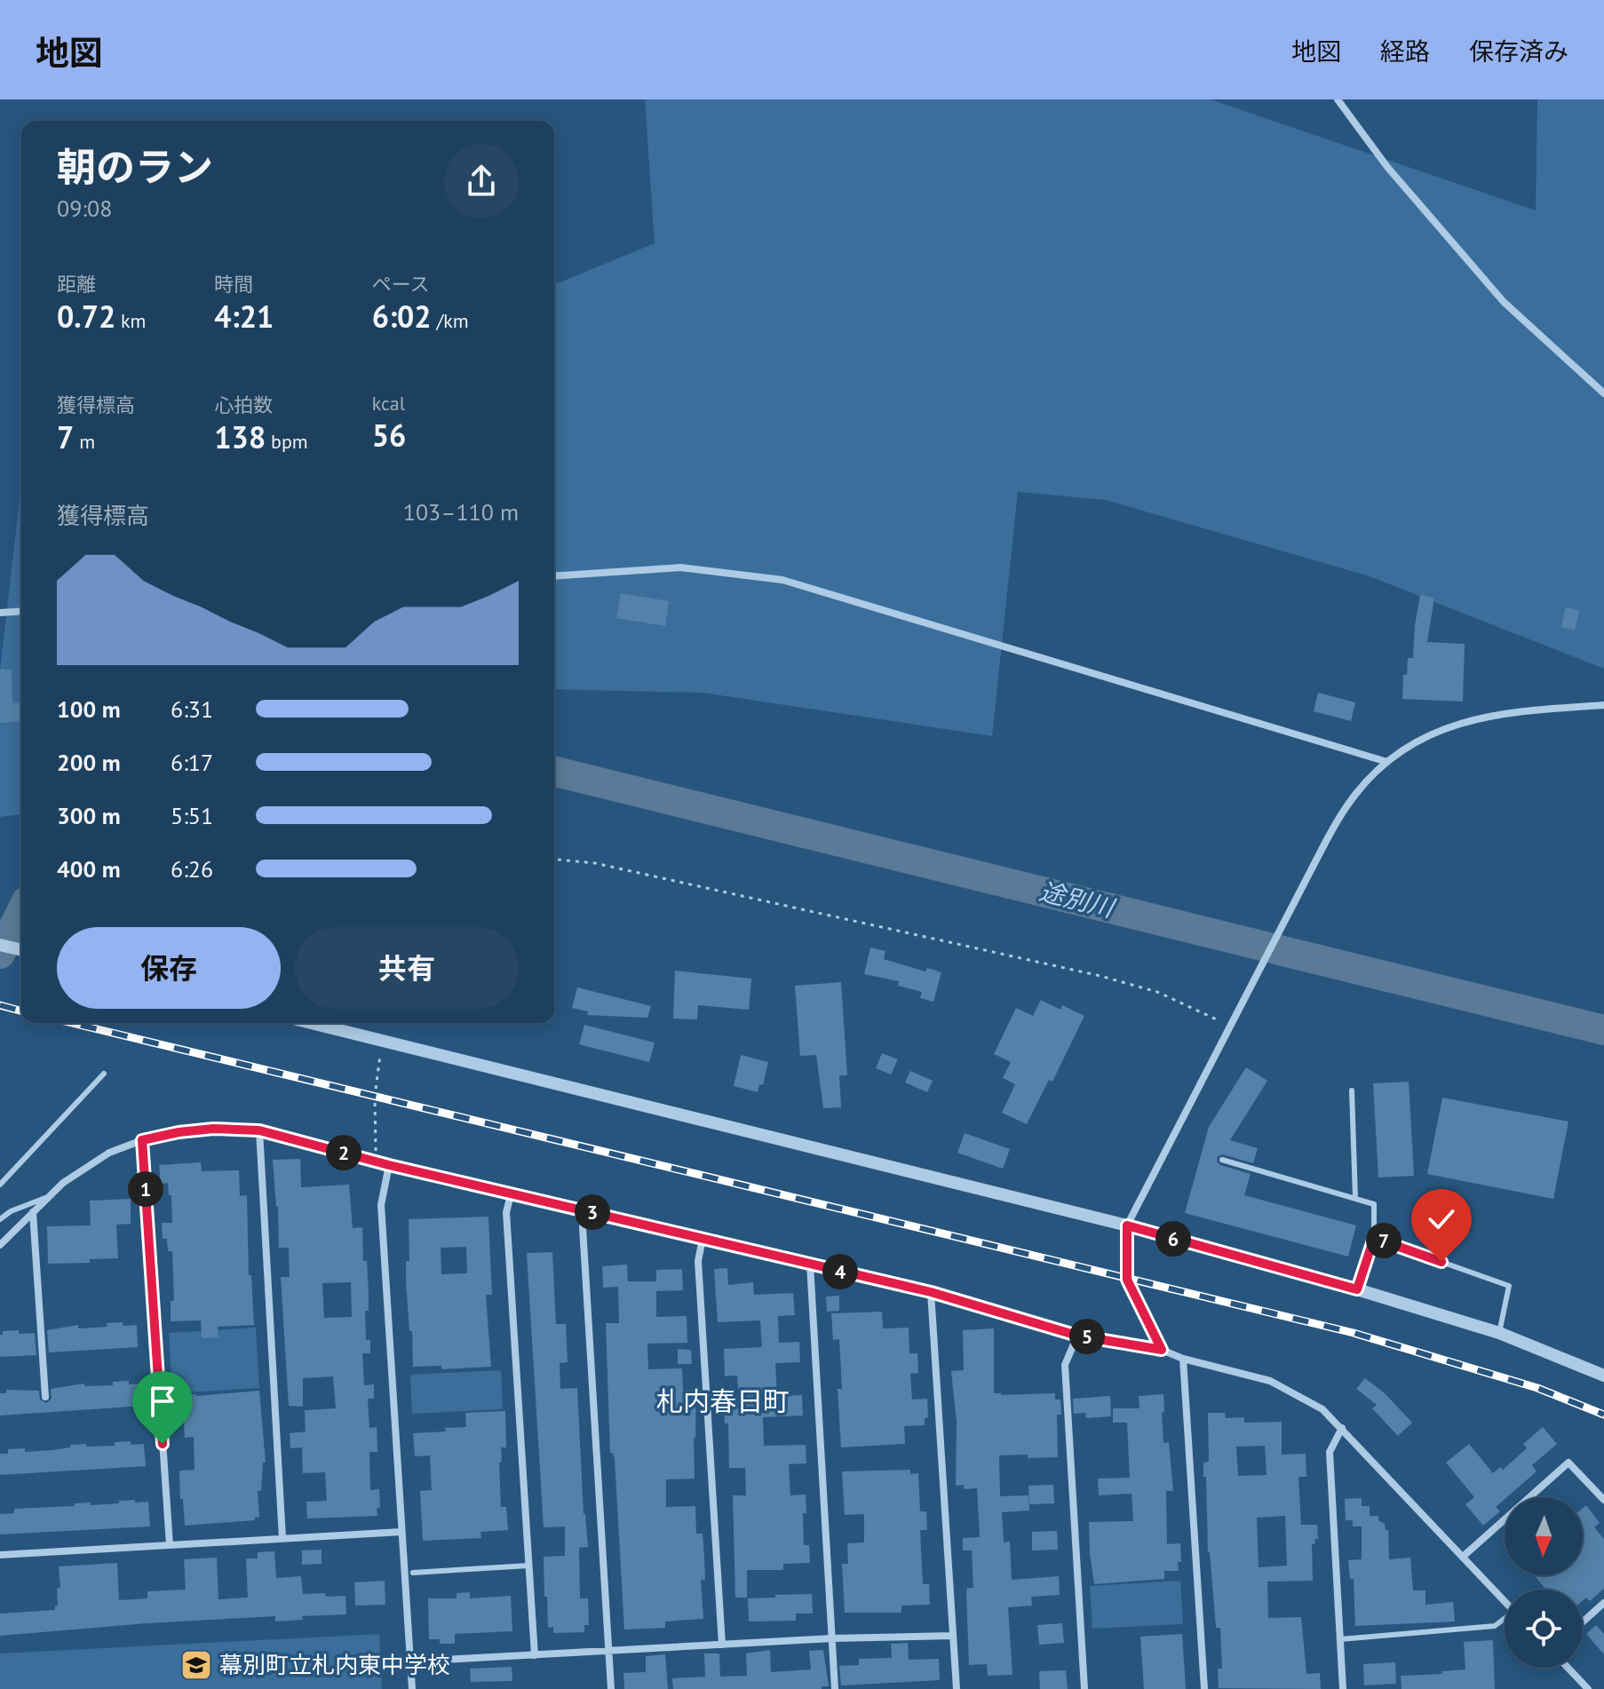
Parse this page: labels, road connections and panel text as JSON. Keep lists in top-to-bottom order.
{
  "districts": ["札内春日町"],
  "water": ["途別川"],
  "places": {
    "school or university": ["幕別町立札内東中学校"]
  },
  "north": "bottom",
  "page": {
    "header": "地図",
    "nav": ["地図", "経路", "保存済み"],
    "heading": ["朝のラン", "09:08"],
    "stats": [
      ["距離", "0.72 km"],
      ["時間", "4:21"],
      ["ペース", "6:02 /km"],
      ["獲得標高", "7 m"],
      ["心拍数", "138 bpm"],
      ["kcal", "56"]
    ],
    "chart": ["獲得標高", "103–110 m"],
    "list": [
      {
        "name": "100 m",
        "note": "6:31"
      },
      {
        "name": "200 m",
        "note": "6:17"
      },
      {
        "name": "300 m",
        "note": "5:51"
      },
      {
        "name": "400 m",
        "note": "6:26"
      }
    ],
    "buttons": ["保存", "共有"],
    "pins": [
      "2",
      "1",
      "3",
      "6",
      "7",
      "4",
      "5"
    ]
  }
}
